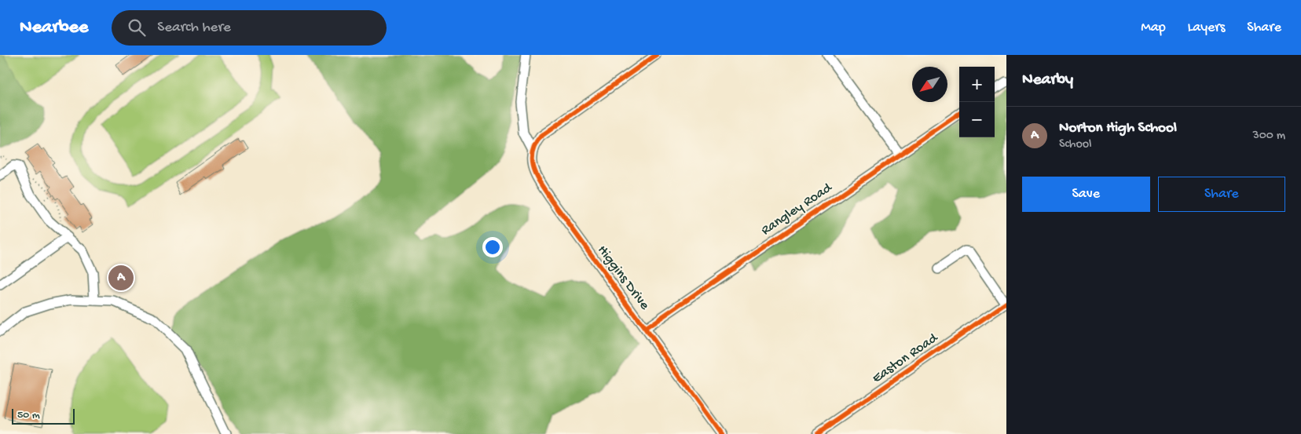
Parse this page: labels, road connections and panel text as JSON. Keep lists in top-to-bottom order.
{
  "streets": {
    "street": ["Rangley Road", "Higgins Drive", "Easton Road"]
  },
  "crossings": [
    ["Rangley Road", "Higgins Drive"]
  ],
  "scale_bar": "50 m",
  "north": "bottom left",
  "page": {
    "header": "Nearbee",
    "search": "Search here",
    "nav": ["Map", "Layers", "Share"],
    "heading": "Nearby",
    "map_buttons": ["+", "−"],
    "list": [
      {
        "mark": "A",
        "name": "Norton High School",
        "note": "School",
        "value": "300 m"
      }
    ],
    "buttons": ["Save", "Share"],
    "pins": "A",
    "scale": "50 m"
  }
}
